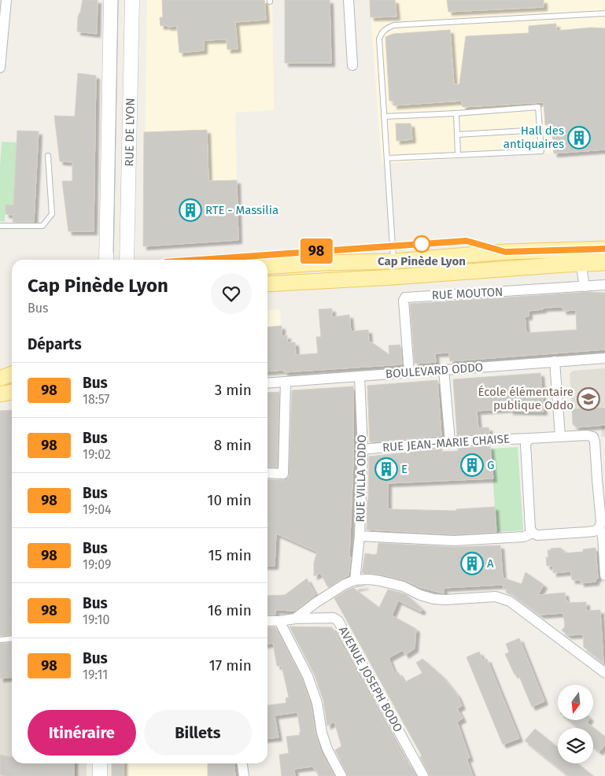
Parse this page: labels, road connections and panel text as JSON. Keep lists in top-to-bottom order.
{
  "streets": {
    "street": [
      "RUE DE LYON",
      "RUE MOUTON",
      "BOULEVARD ODDO",
      "RUE JEAN-MARIE CHAISE",
      "RUE VILLA ODDO",
      "AVENUE JOSEPH BODO"
    ]
  },
  "crossings": [
    ["RUE MOUTON", "BOULEVARD ODDO"],
    ["BOULEVARD ODDO", "RUE VILLA ODDO"],
    ["RUE JEAN-MARIE CHAISE", "RUE VILLA ODDO"]
  ],
  "places": {
    "building": [
      "Hall des antiquaires",
      "RTE - Massilia",
      "G",
      "E",
      "A"
    ],
    "other": ["Cap Pinède Lyon"],
    "school or university": ["École élémentaire publique Oddo"]
  },
  "lines": ["bus line 98"],
  "north": "bottom",
  "page": {
    "on_map": "98",
    "heading": [
      ["Cap Pinède Lyon", "Bus"],
      "Départs"
    ],
    "list": [
      {
        "mark": "98",
        "name": "Bus",
        "note": "18:57",
        "value": "3 min"
      },
      {
        "mark": "98",
        "name": "Bus",
        "note": "19:02",
        "value": "8 min"
      },
      {
        "mark": "98",
        "name": "Bus",
        "note": "19:04",
        "value": "10 min"
      },
      {
        "mark": "98",
        "name": "Bus",
        "note": "19:09",
        "value": "15 min"
      },
      {
        "mark": "98",
        "name": "Bus",
        "note": "19:10",
        "value": "16 min"
      },
      {
        "mark": "98",
        "name": "Bus",
        "note": "19:11",
        "value": "17 min"
      }
    ],
    "buttons": ["Itinéraire", "Billets"]
  }
}
